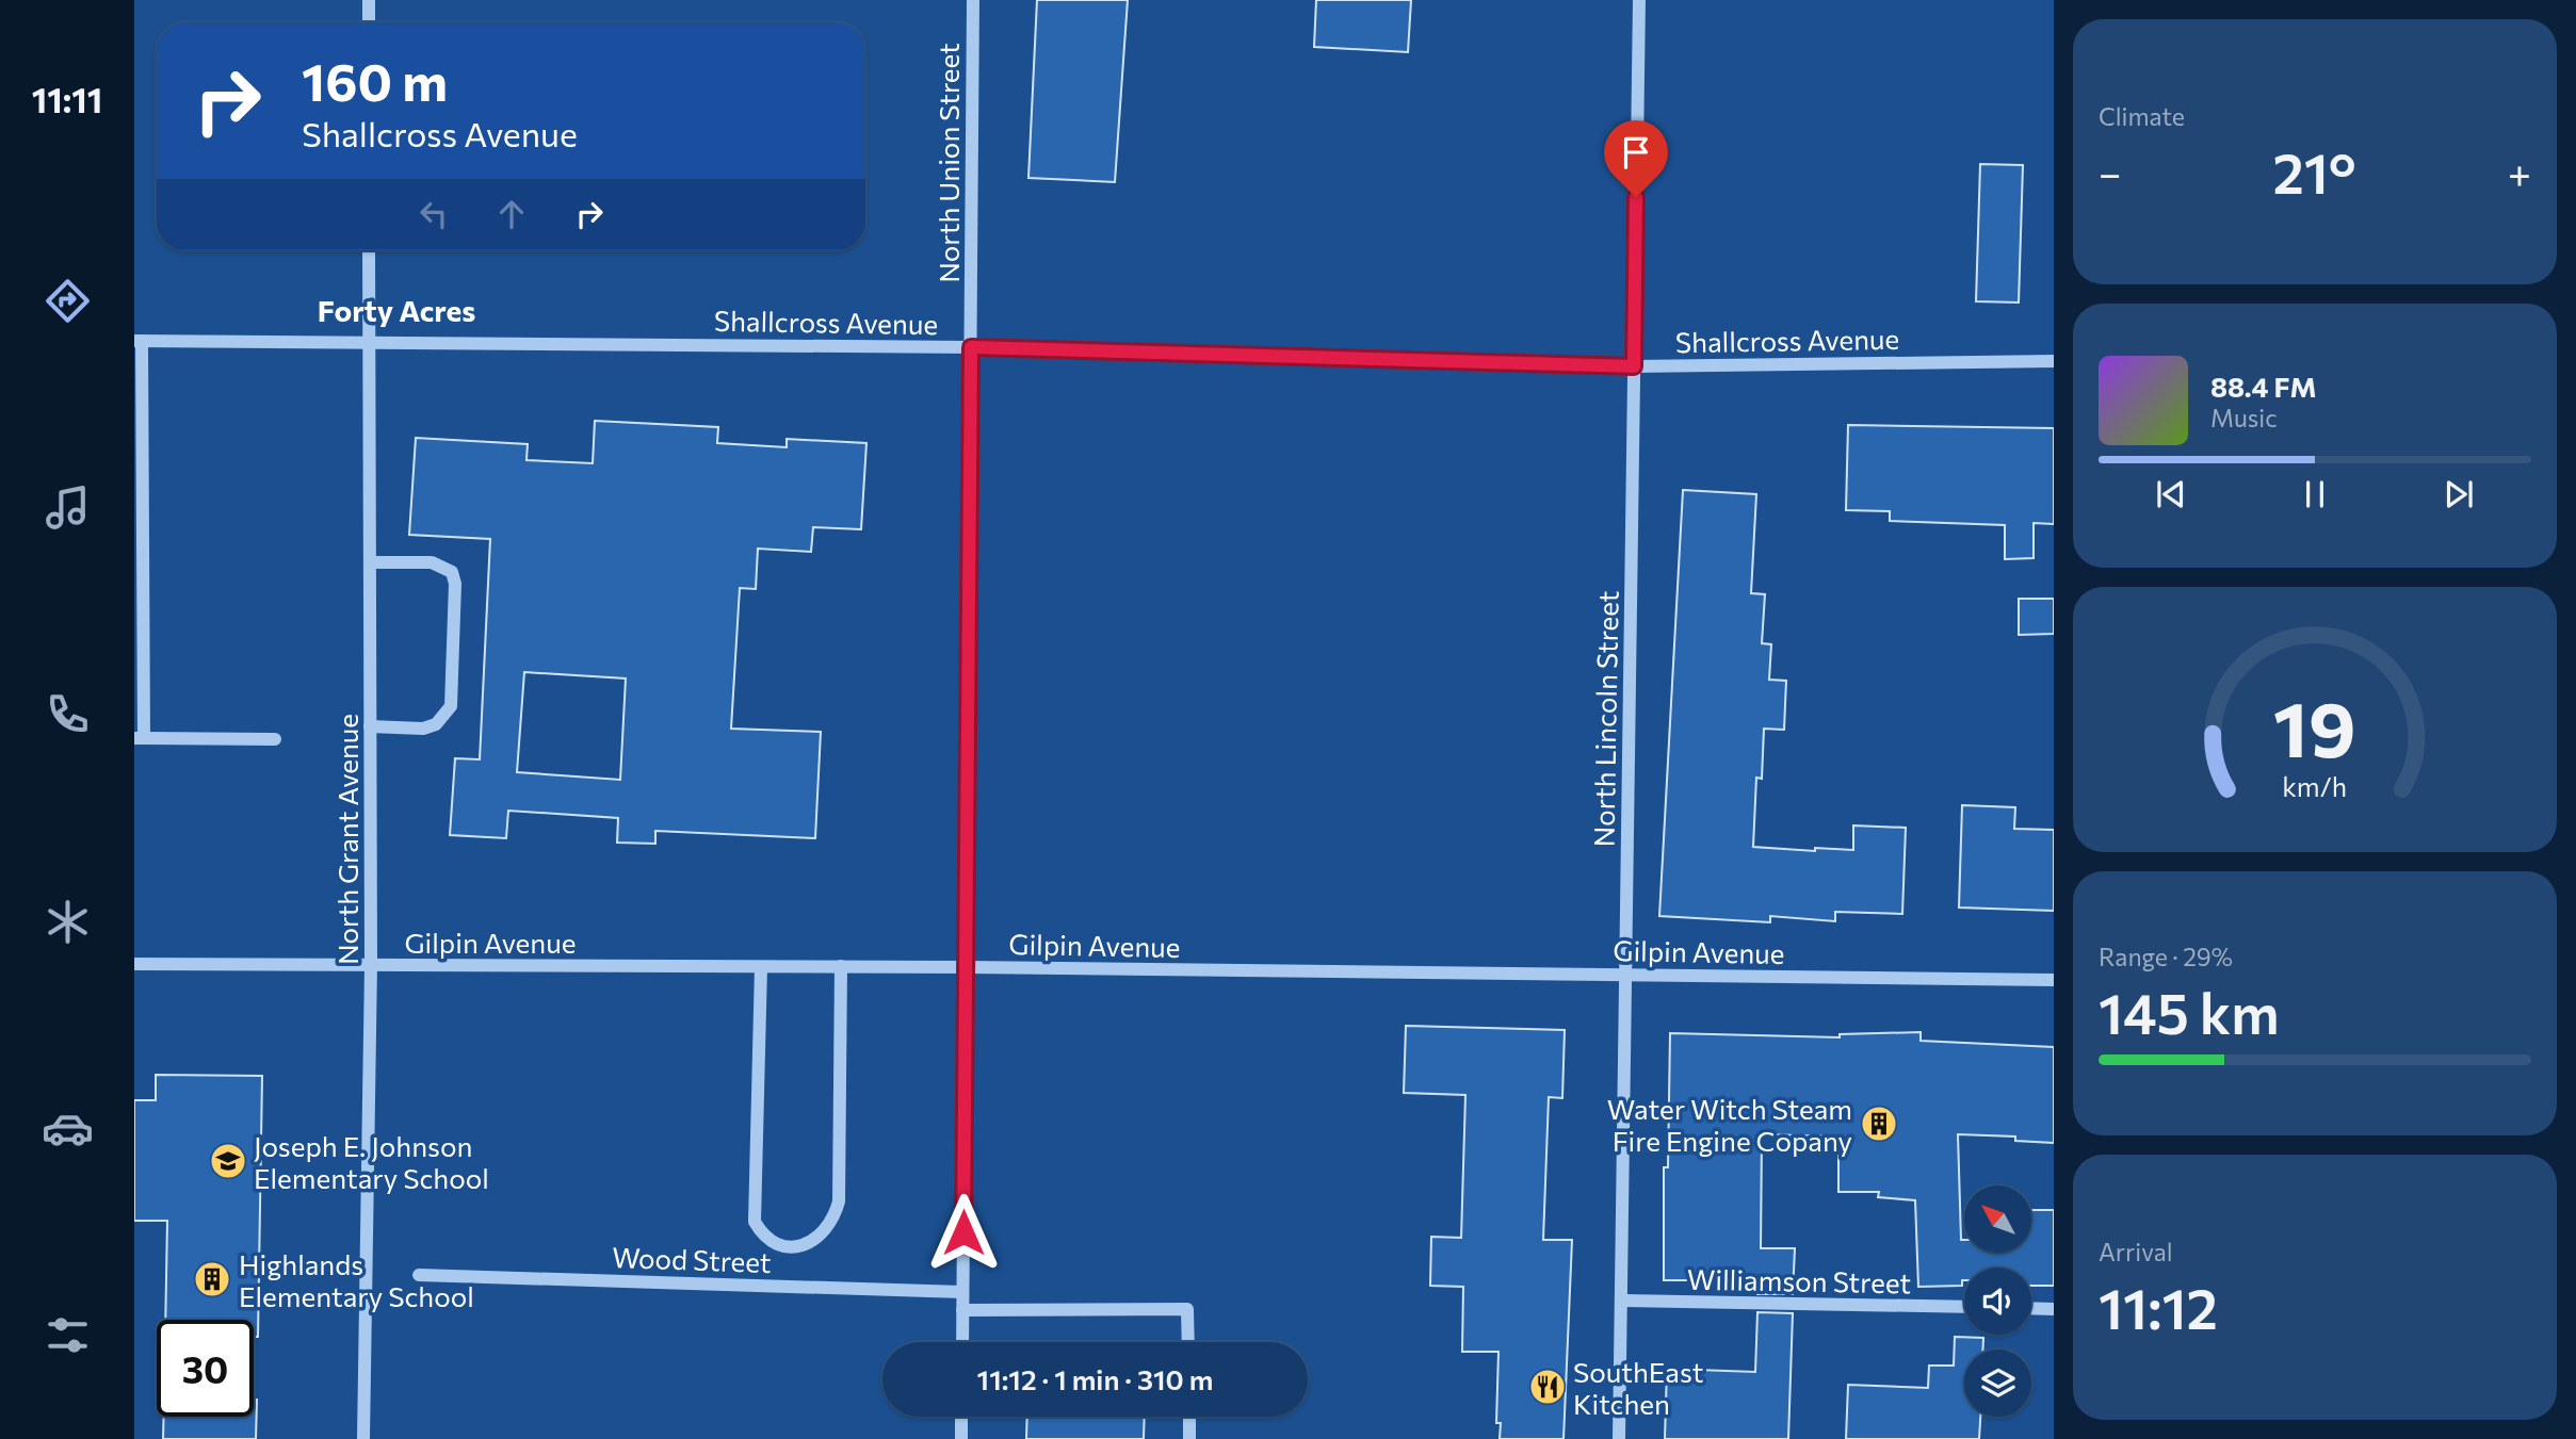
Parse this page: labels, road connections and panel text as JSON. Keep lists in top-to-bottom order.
{
  "streets": {
    "street": [
      "North Union Street",
      "Shallcross Avenue",
      "North Lincoln Street",
      "North Grant Avenue",
      "Gilpin Avenue",
      "Wood Street",
      "Williamson Street"
    ]
  },
  "crossings": [
    ["North Union Street", "Shallcross Avenue"],
    ["North Union Street", "Gilpin Avenue"],
    ["North Union Street", "Wood Street"],
    ["Shallcross Avenue", "North Lincoln Street"],
    ["Shallcross Avenue", "North Grant Avenue"],
    ["North Lincoln Street", "Gilpin Avenue"],
    ["North Lincoln Street", "Williamson Street"],
    ["North Grant Avenue", "Gilpin Avenue"]
  ],
  "districts": ["Forty Acres"],
  "places": {
    "building": ["Water Witch Steam Fire Engine Copany", "Highlands Elementary School"],
    "school or university": ["Joseph E. Johnson Elementary School"],
    "restaurant": ["SouthEast Kitchen"]
  },
  "north": "top left",
  "page": {
    "tabs": "11:11",
    "tile": [
      "Climate",
      ["Range · 29%", "145 km"],
      ["Arrival", "11:12"]
    ],
    "turn": ["160 m", "Shallcross Avenue"],
    "heat": ["−", "21°", "+"],
    "song": ["88.4 FM", "Music"],
    "limit": "30",
    "trip": "11:12 · 1 min · 310 m",
    "gauge": ["19", "km/h"]
  }
}
